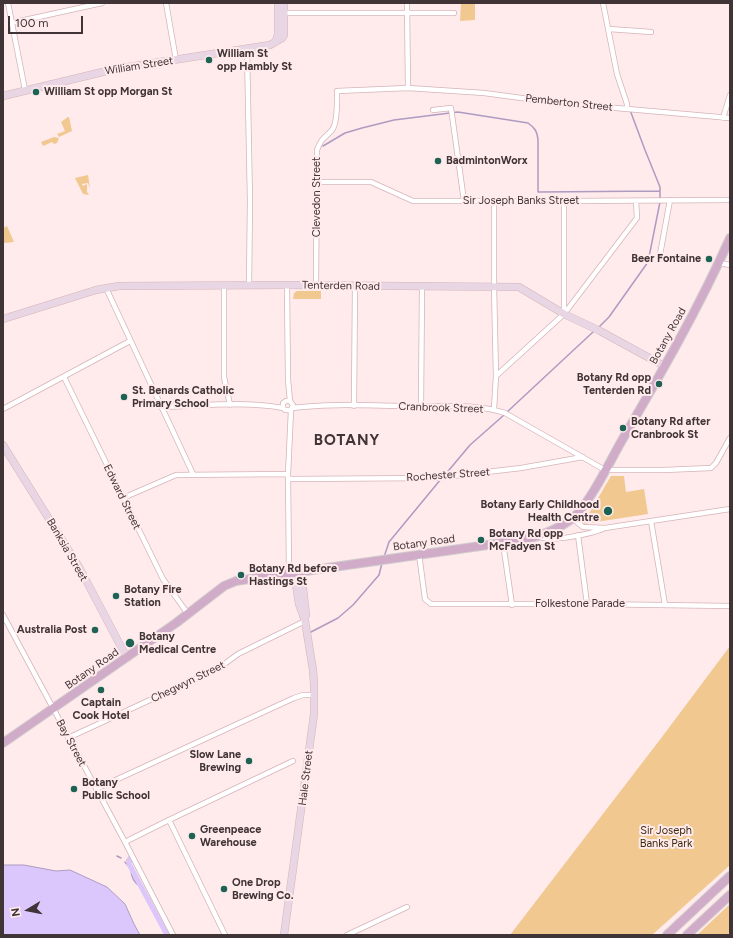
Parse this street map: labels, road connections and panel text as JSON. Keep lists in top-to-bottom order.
{
  "streets": {
    "main road": ["Botany Road"],
    "street": [
      "William Street",
      "Pemberton Street",
      "Clevedon Street",
      "Sir Joseph Banks Street",
      "Tenterden Road",
      "Cranbrook Street",
      "Rochester Street",
      "Edward Street",
      "Banksia Street",
      "Folkestone Parade",
      "Chegwyn Street",
      "Bay Street",
      "Hale Street"
    ]
  },
  "crossings": [
    ["Pemberton Street", "Clevedon Street"],
    ["Clevedon Street", "Sir Joseph Banks Street"],
    ["Clevedon Street", "Tenterden Road"],
    ["Tenterden Road", "Botany Road"],
    ["Botany Road", "Cranbrook Street"],
    ["Botany Road", "Edward Street"],
    ["Botany Road", "Banksia Street"],
    ["Botany Road", "Folkestone Parade"],
    ["Botany Road", "Bay Street"],
    ["Botany Road", "Hale Street"],
    ["Cranbrook Street", "Rochester Street"],
    ["Rochester Street", "Edward Street"],
    ["Chegwyn Street", "Bay Street"],
    ["Chegwyn Street", "Hale Street"]
  ],
  "districts": ["BOTANY"],
  "parks": ["Sir Joseph Banks Park"],
  "places": [
    "William St opp Hambly St",
    "William St opp Morgan St",
    "BadmintonWorx",
    "Beer Fontaine",
    "Botany Rd opp Tenterden Rd",
    "St. Benards Catholic Primary School",
    "Botany Rd after Cranbrook St",
    "Botany Early Childhood Health Centre",
    "Botany Rd opp McFadyen St",
    "Botany Rd before Hastings St",
    "Botany Fire Station",
    "Australia Post",
    "Botany Medical Centre",
    "Captain Cook Hotel",
    "Slow Lane Brewing",
    "Botany Public School",
    "Greenpeace Warehouse",
    "One Drop Brewing Co."
  ],
  "scale_bar": "100 m",
  "north": "left"
}
